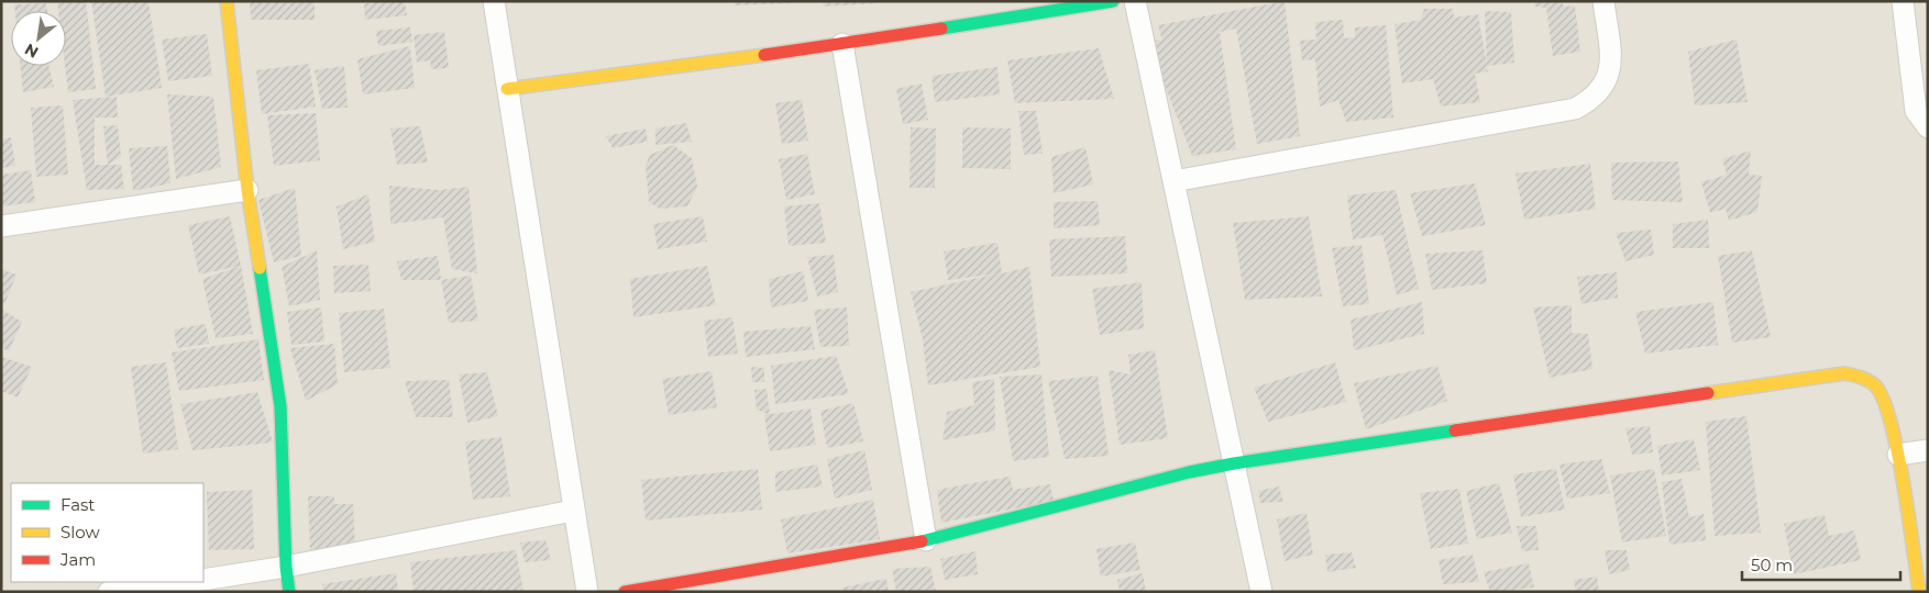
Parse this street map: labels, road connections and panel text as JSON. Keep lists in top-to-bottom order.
{
  "legend": ["Fast", "Slow", "Jam"],
  "scale_bar": "50 m",
  "north": "bottom left"
}
